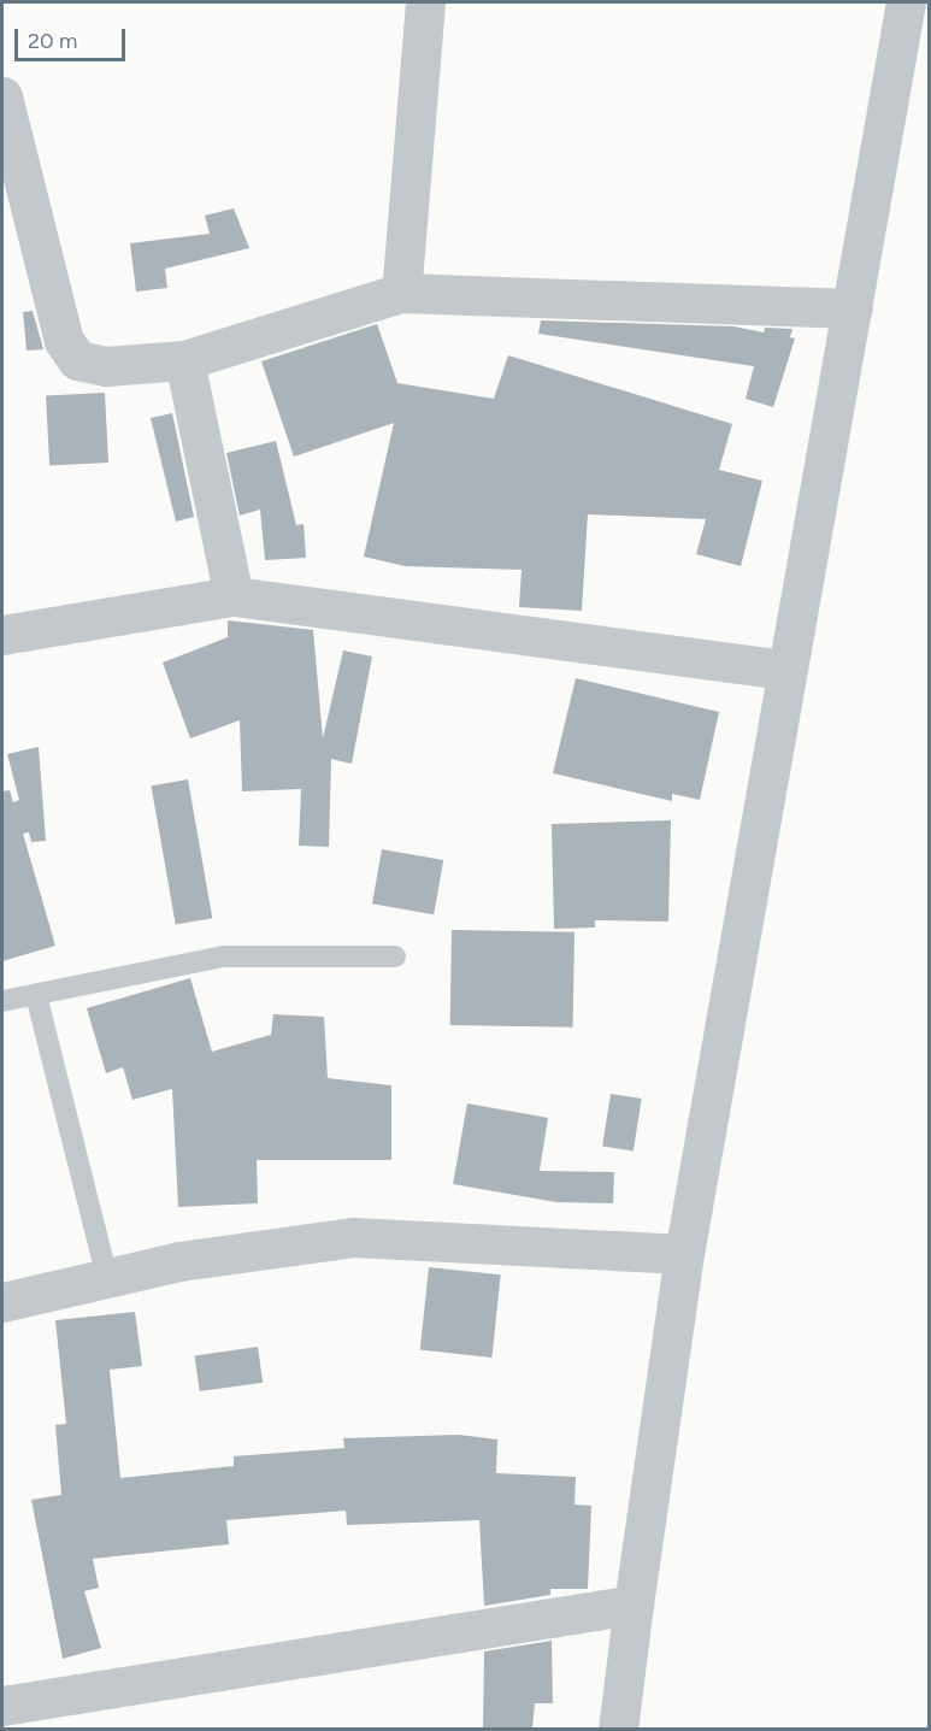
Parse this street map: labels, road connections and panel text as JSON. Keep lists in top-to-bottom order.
{
  "scale_bar": "20 m"
}
